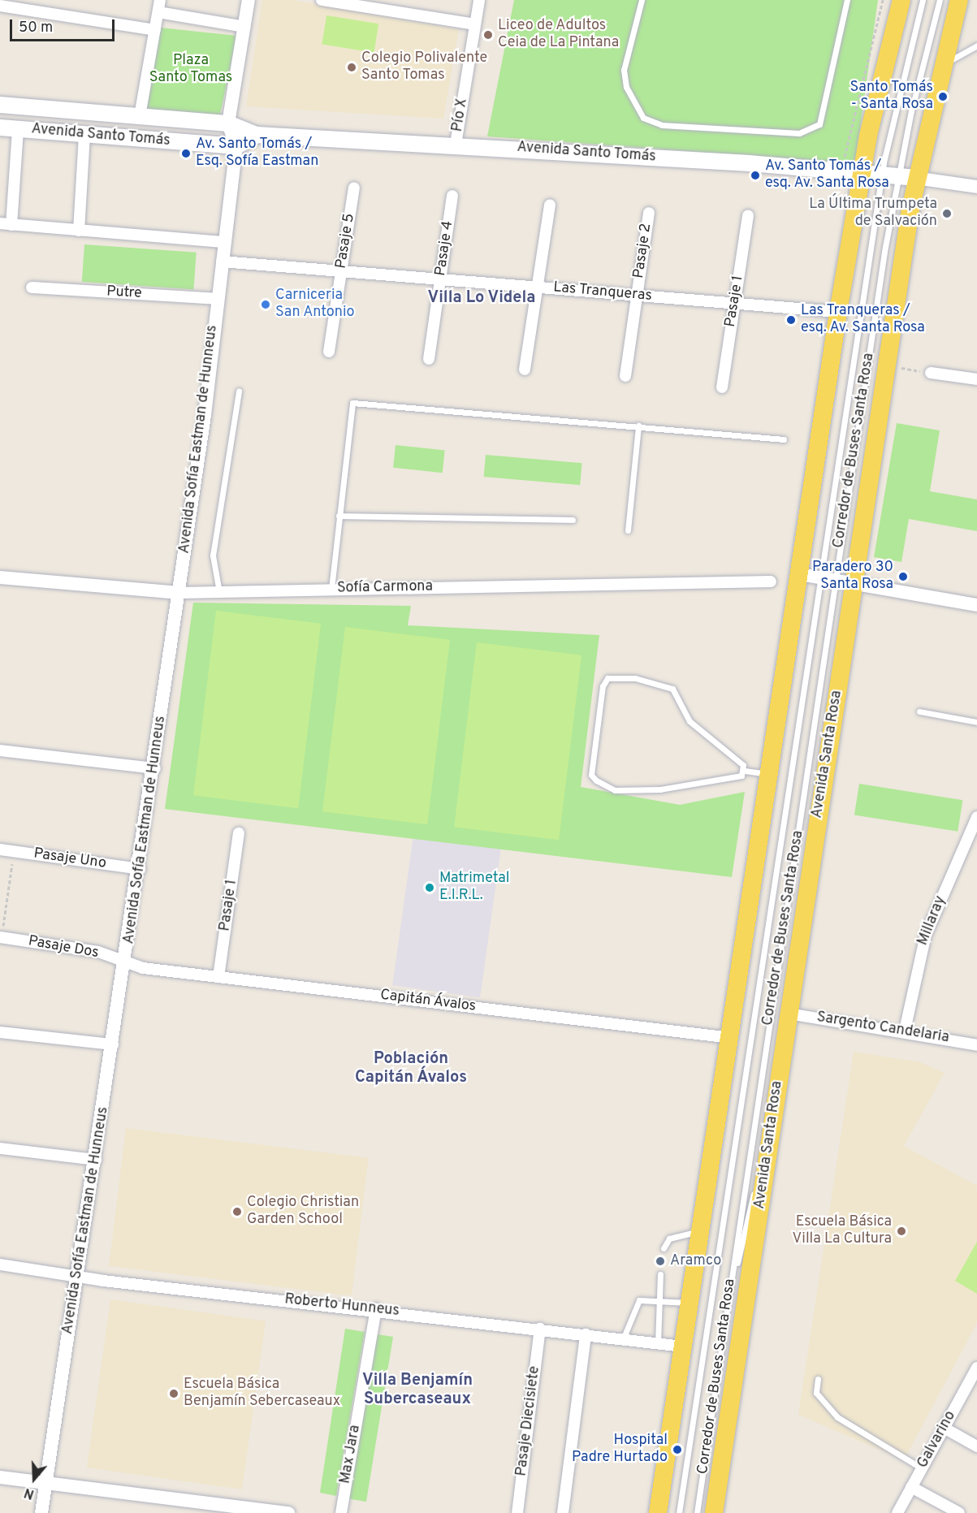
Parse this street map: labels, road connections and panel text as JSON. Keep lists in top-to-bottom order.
{
  "streets": {
    "main road": ["Avenida Santo Tomás", "Avenida Santa Rosa"],
    "street": [
      "Pío X",
      "Pasaje 5",
      "Pasaje 4",
      "Pasaje 2",
      "Las Tranqueras",
      "Putre",
      "Pasaje 1",
      "Avenida Sofía Eastman de Hunneus",
      "Sofía Carmona",
      "Pasaje Uno",
      "Millaray",
      "Pasaje Dos",
      "Capitán Ávalos",
      "Sargento Candelaria",
      "Roberto Hunneus",
      "Pasaje Diecisiete",
      "Galvarino",
      "Max Jara"
    ],
    "lane": ["Corredor de Buses Santa Rosa"]
  },
  "crossings": [
    ["Pío X", "Avenida Santo Tomás"],
    ["Avenida Santo Tomás", "Avenida Sofía Eastman de Hunneus"],
    ["Avenida Santo Tomás", "Corredor de Buses Santa Rosa"],
    ["Avenida Santo Tomás", "Avenida Santa Rosa"],
    ["Pasaje 5", "Las Tranqueras"],
    ["Pasaje 4", "Las Tranqueras"],
    ["Pasaje 2", "Las Tranqueras"],
    ["Las Tranqueras", "Pasaje 1"],
    ["Las Tranqueras", "Avenida Sofía Eastman de Hunneus"],
    ["Putre", "Avenida Sofía Eastman de Hunneus"],
    ["Pasaje 1", "Capitán Ávalos"],
    ["Avenida Sofía Eastman de Hunneus", "Sofía Carmona"],
    ["Avenida Sofía Eastman de Hunneus", "Pasaje Uno"],
    ["Avenida Sofía Eastman de Hunneus", "Pasaje Dos"],
    ["Avenida Sofía Eastman de Hunneus", "Capitán Ávalos"],
    ["Avenida Sofía Eastman de Hunneus", "Roberto Hunneus"],
    ["Corredor de Buses Santa Rosa", "Avenida Santa Rosa"],
    ["Avenida Santa Rosa", "Sargento Candelaria"],
    ["Millaray", "Sargento Candelaria"],
    ["Pasaje Dos", "Capitán Ávalos"],
    ["Roberto Hunneus", "Pasaje Diecisiete"],
    ["Roberto Hunneus", "Max Jara"]
  ],
  "districts": ["Villa Lo Videla", "Población Capitán Ávalos", "Villa Benjamín Subercaseaux"],
  "parks": ["Plaza Santo Tomas"],
  "places": [
    "Liceo de Adultos Ceia de La Pintana",
    "Colegio Polivalente Santo Tomas",
    "Santo Tomás - Santa Rosa",
    "Av. Santo Tomás / Esq. Sofía Eastman",
    "Av. Santo Tomás / esq. Av. Santa Rosa",
    "La Última Trumpeta de Salvación",
    "Carniceria San Antonio",
    "Las Tranqueras / esq. Av. Santa Rosa",
    "Paradero 30 Santa Rosa",
    "Matrimetal E.I.R.L.",
    "Colegio Christian Garden School",
    "Escuela Básica Villa La Cultura",
    "Aramco",
    "Escuela Básica Benjamín Sebercaseaux",
    "Hospital Padre Hurtado"
  ],
  "scale_bar": "50 m",
  "north": "bottom"
}
